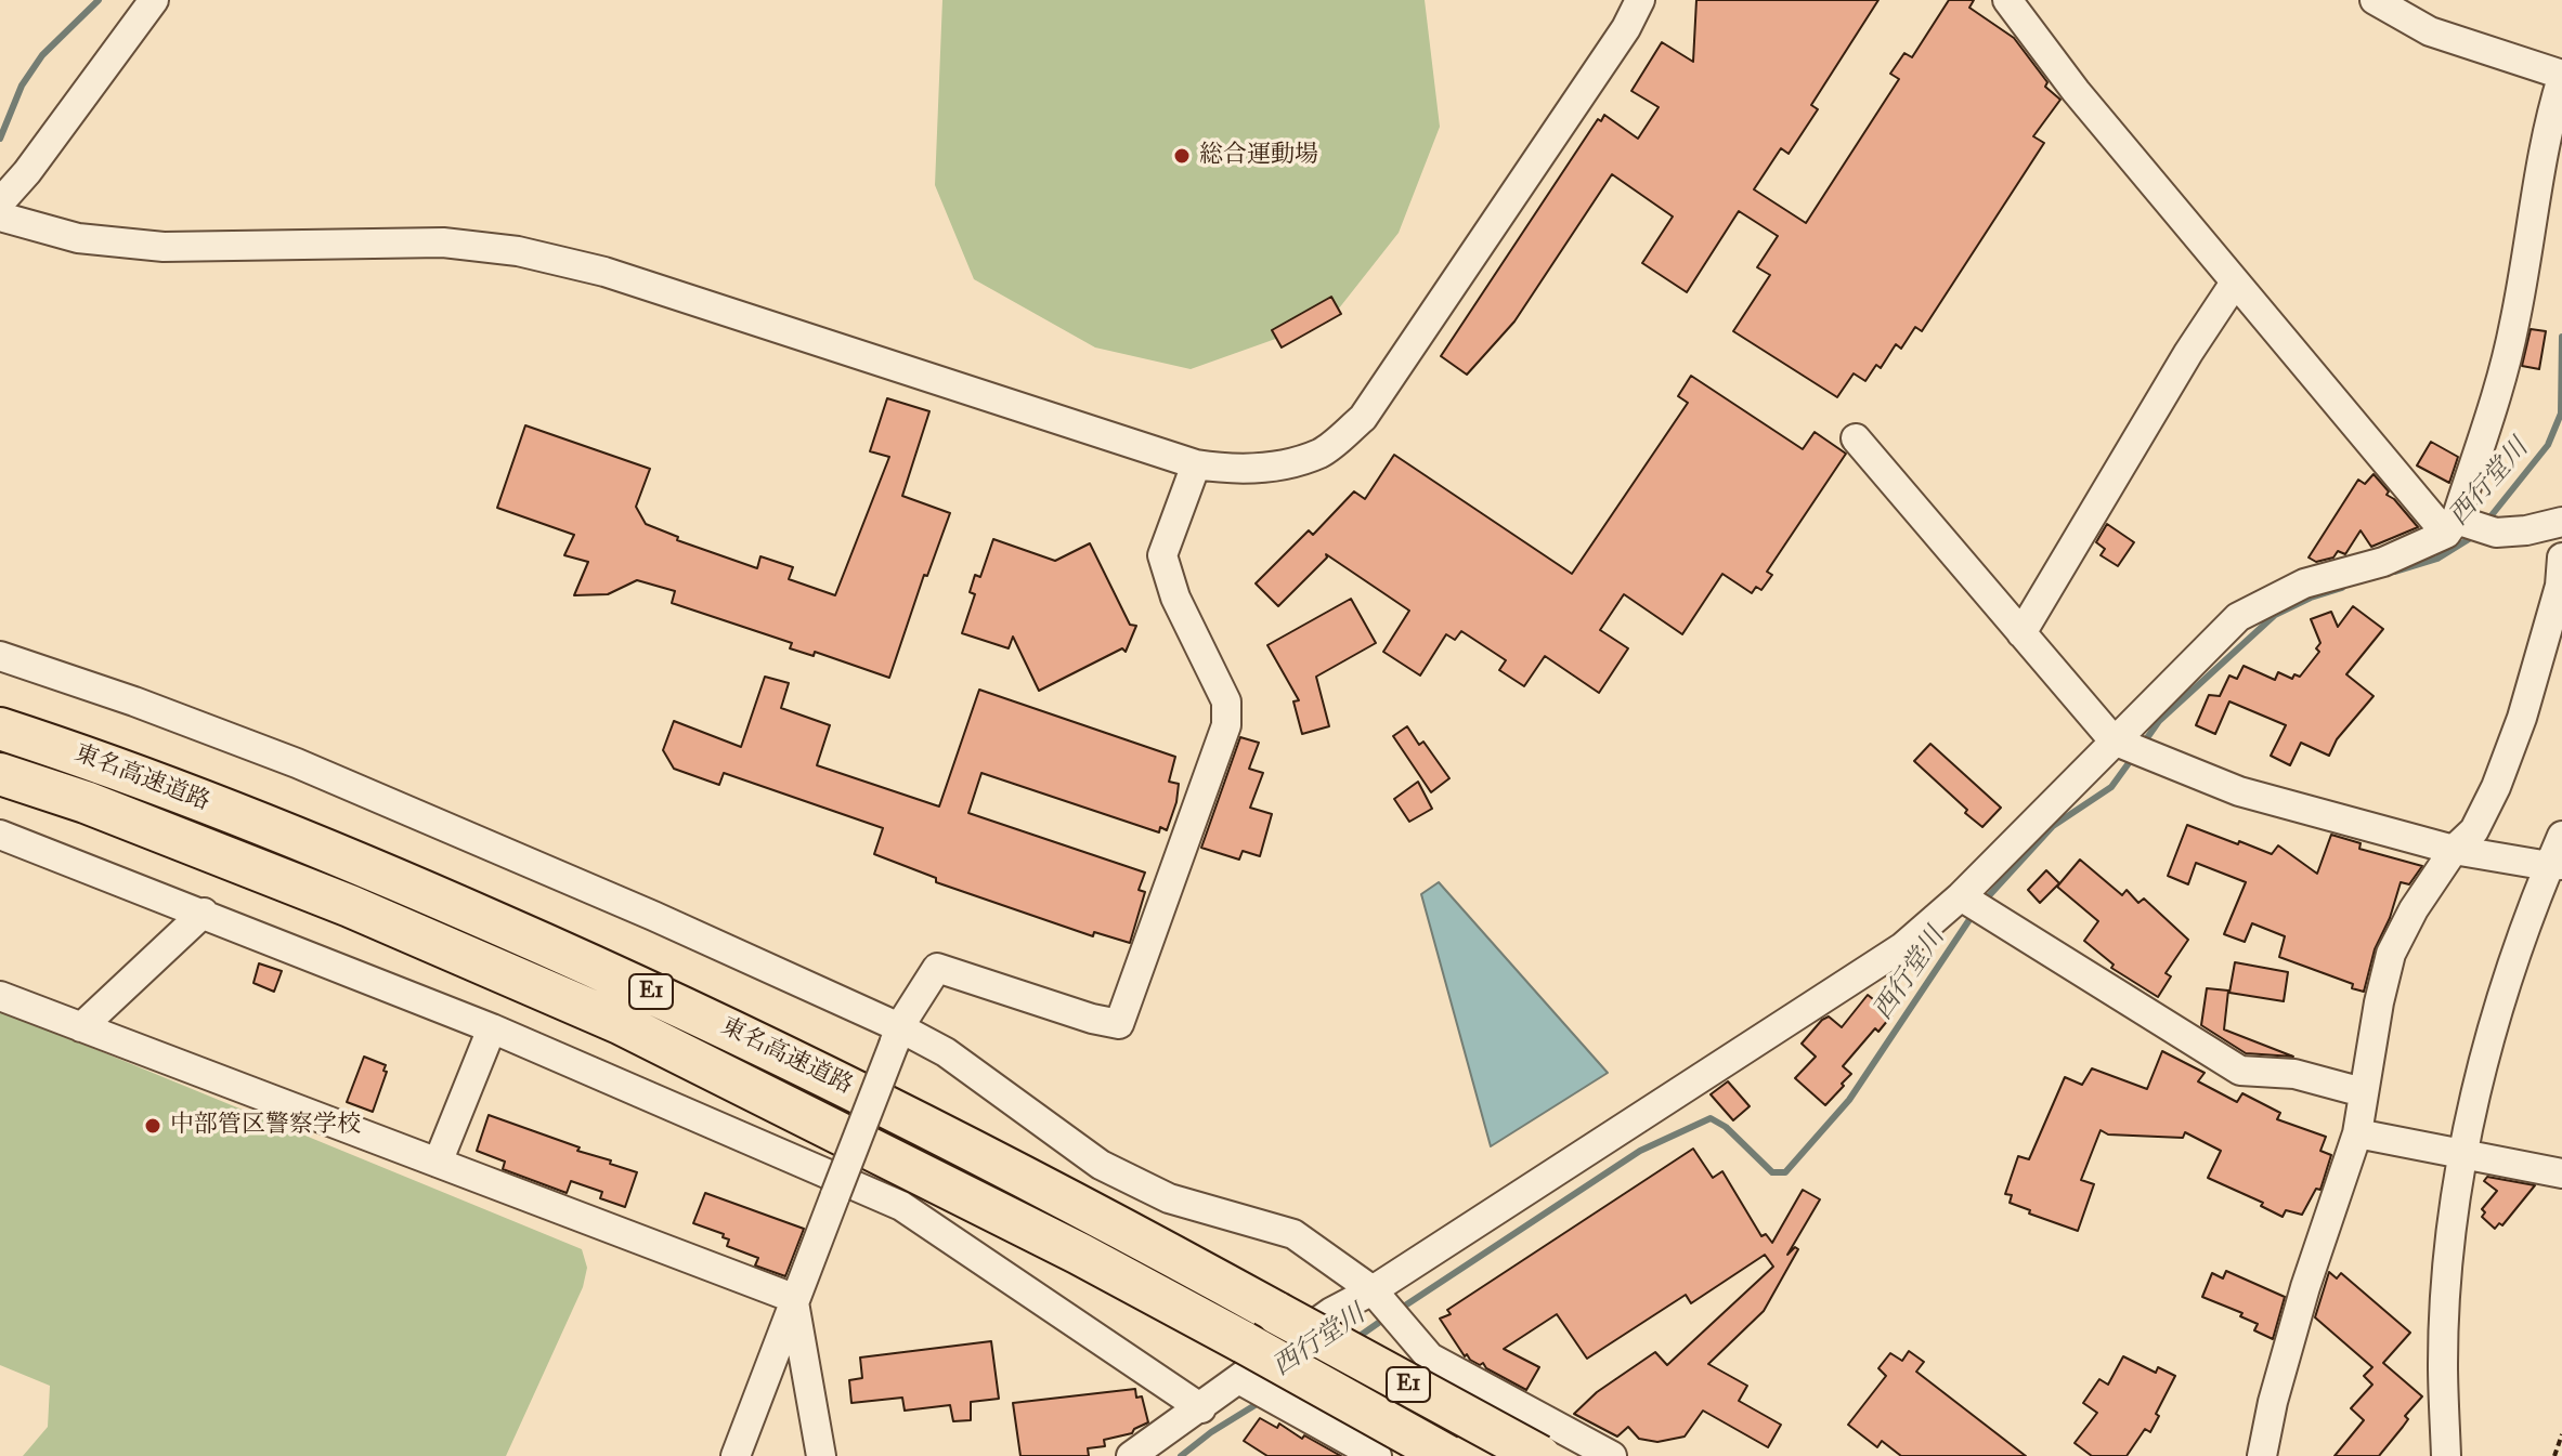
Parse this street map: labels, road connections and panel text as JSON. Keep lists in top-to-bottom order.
{
  "streets": {
    "highway": ["東名高速道路", "E1"]
  },
  "water": ["西行堂川"],
  "places": ["総合運動場", "中部管区警察学校"]
}
